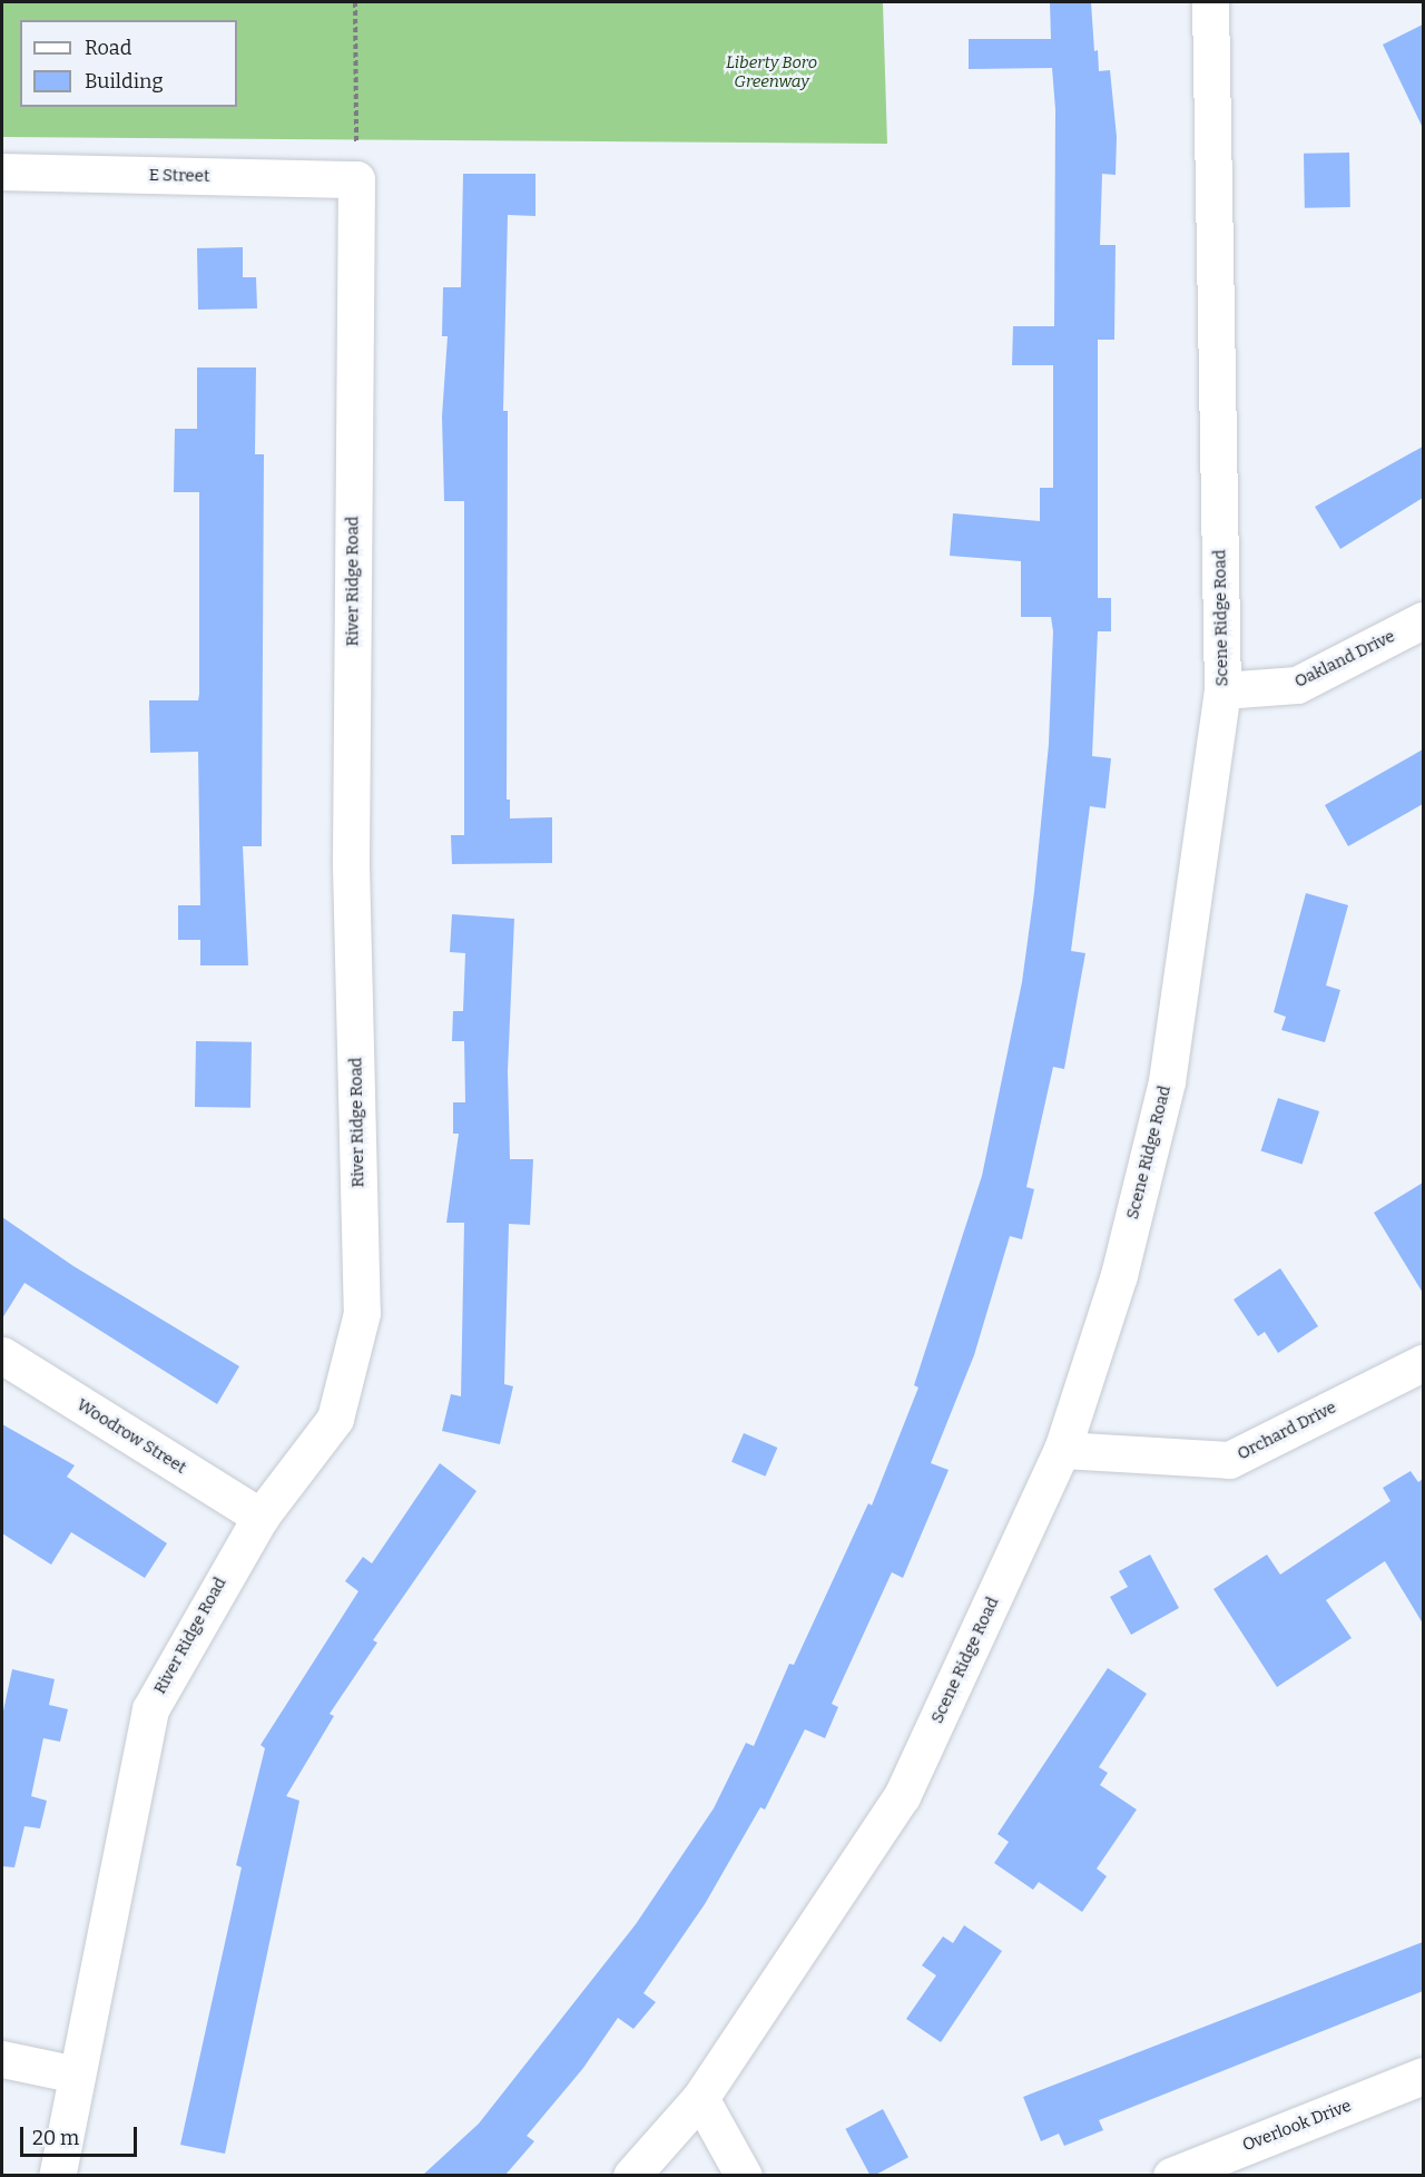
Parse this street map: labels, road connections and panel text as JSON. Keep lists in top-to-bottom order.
{
  "streets": {
    "street": [
      "E Street",
      "River Ridge Road",
      "Scene Ridge Road",
      "Oakland Drive",
      "Orchard Drive",
      "Woodrow Street",
      "Overlook Drive"
    ]
  },
  "crossings": [
    ["E Street", "River Ridge Road"],
    ["River Ridge Road", "Woodrow Street"],
    ["Scene Ridge Road", "Oakland Drive"],
    ["Scene Ridge Road", "Orchard Drive"]
  ],
  "parks": ["Liberty Boro Greenway"],
  "legend": ["Road", "Building"],
  "scale_bar": "20 m"
}
